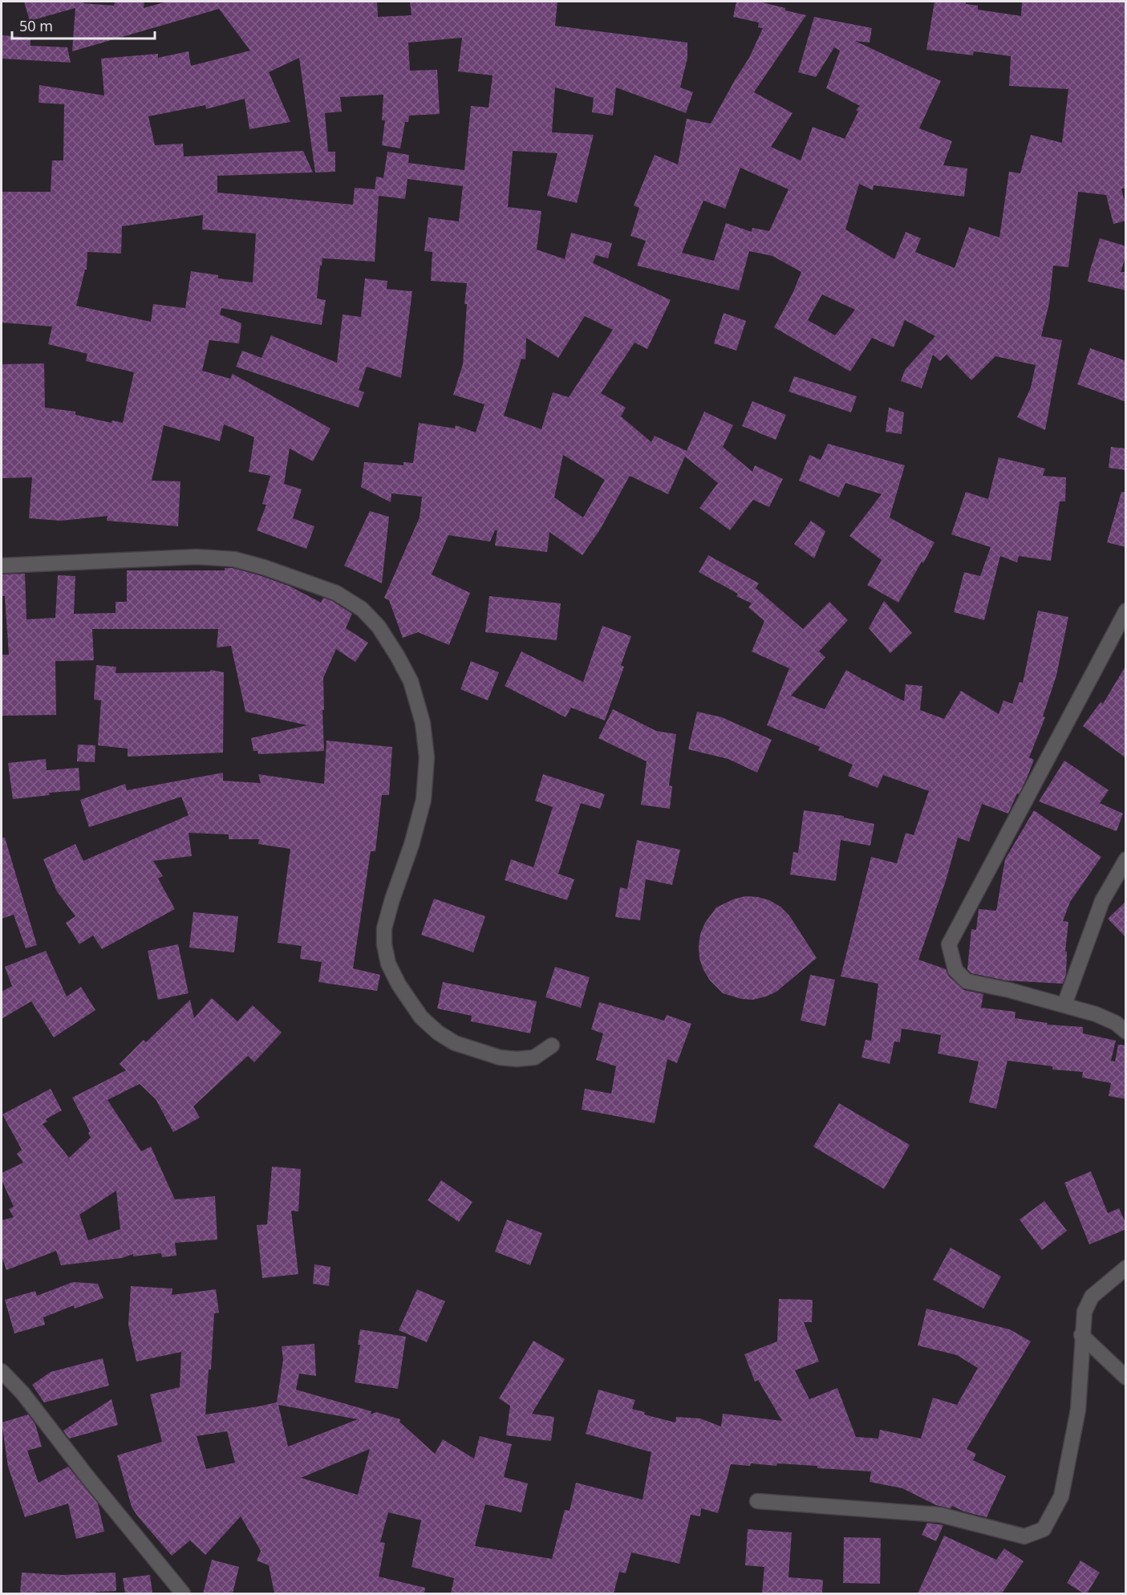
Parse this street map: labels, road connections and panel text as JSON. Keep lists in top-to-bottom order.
{
  "scale_bar": "50 m"
}
